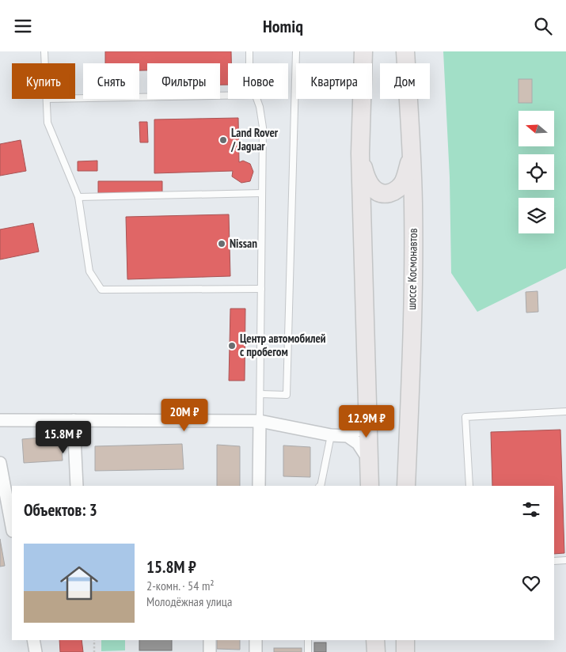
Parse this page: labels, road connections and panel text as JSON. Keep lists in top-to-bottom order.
{
  "streets": {
    "main road": ["шоссе Космонавтов"]
  },
  "places": ["Land Rover / Jaguar", "Nissan", "Центр автомобилей с пробегом"],
  "north": "left",
  "page": {
    "header": "Homiq",
    "chip": [
      "Купить",
      "Снять",
      "Фильтры",
      "Новое",
      "Квартира",
      "Дом"
    ],
    "price": ["20M ₽", "12.9M ₽", "15.8M ₽"],
    "heading": "Объектов: 3",
    "list": [
      {
        "name": "15.8M ₽",
        "note": "2-комн. · 54 m² · Молодёжная улица"
      }
    ]
  }
}
